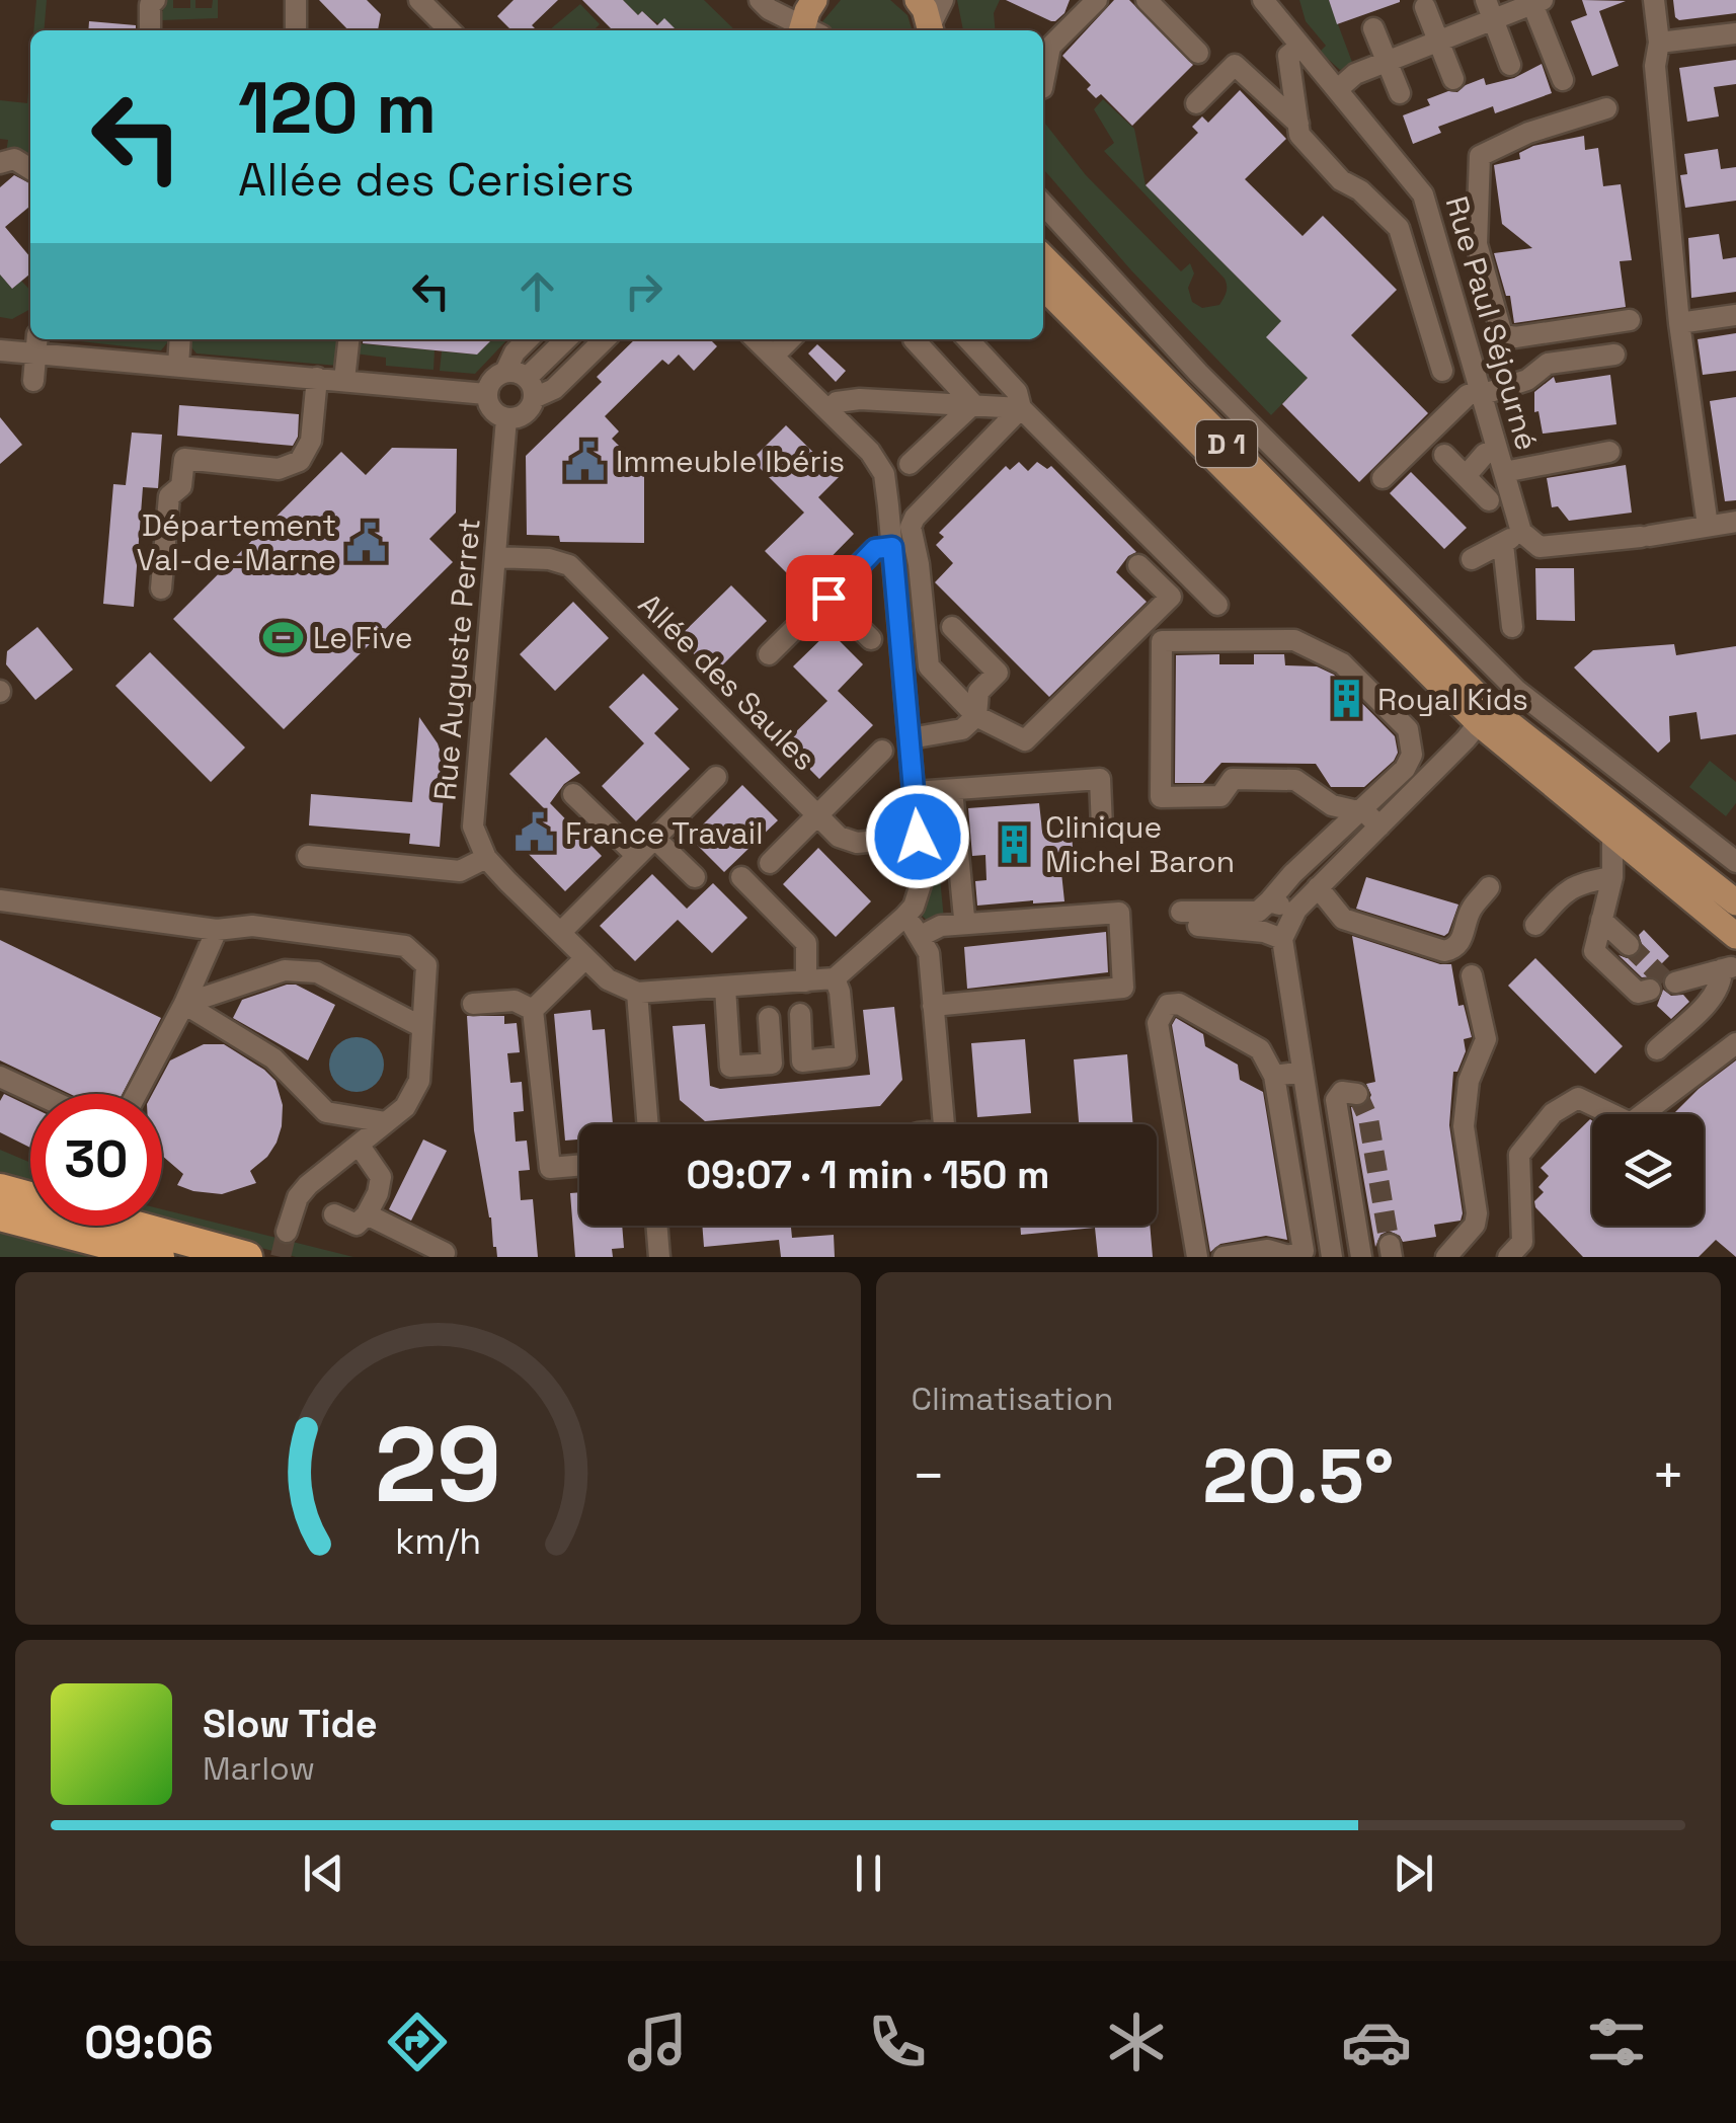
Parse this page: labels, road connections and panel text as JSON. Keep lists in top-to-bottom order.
{
  "streets": {
    "main road": ["D 1"],
    "street": ["Rue Paul Séjourné", "Rue Auguste Perret", "Allée des Saules"]
  },
  "crossings": [
    ["Rue Auguste Perret", "Allée des Saules"]
  ],
  "places": {
    "public building": ["Immeuble Ibéris", "Département Val-de-Marne", "France Travail"],
    "sports": ["Le Five"],
    "building": ["Royal Kids", "Clinique Michel Baron"]
  },
  "page": {
    "turn": ["120 m", "Allée des Cerisiers"],
    "limit": "30",
    "trip": "09:07 · 1 min · 150 m",
    "tile": "Climatisation",
    "heat": ["−", "20.5°", "+"],
    "song": ["Slow Tide", "Marlow"],
    "tabs": "09:06",
    "gauge": ["29", "km/h"]
  }
}
